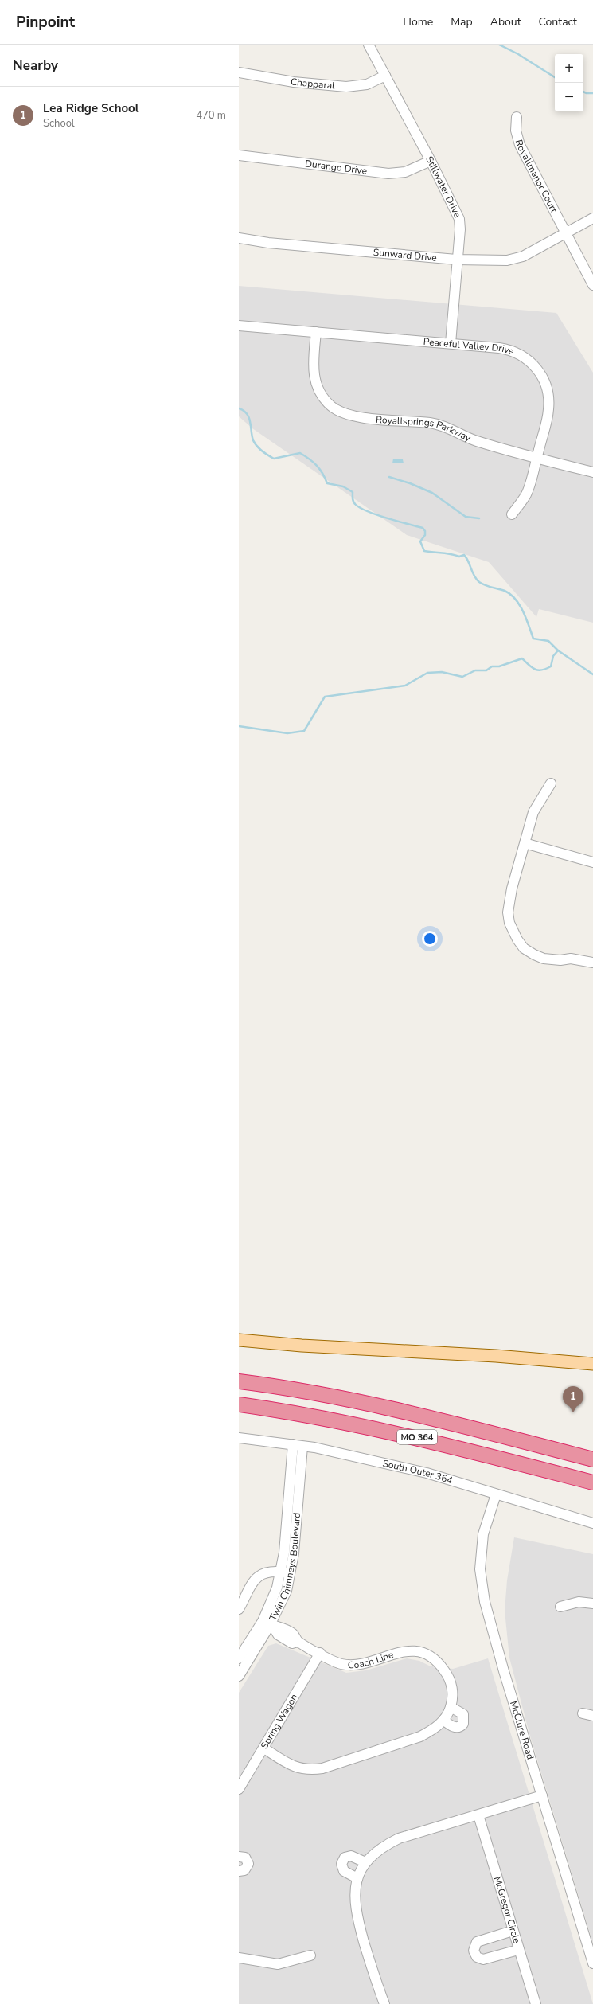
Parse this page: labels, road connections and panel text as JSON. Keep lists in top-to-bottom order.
{
  "streets": {
    "highway": ["MO 364"],
    "street": [
      "Chapparal",
      "Durango Drive",
      "Royallmanor Court",
      "Stillwater Drive",
      "Sunward Drive",
      "Peaceful Valley Drive",
      "Royallsprings Parkway",
      "South Outer 364",
      "Twin Chimneys Boulevard",
      "Coach Line",
      "Spring Wagon",
      "McClure Road",
      "McGregor Circle"
    ]
  },
  "crossings": [
    ["Chapparal", "Stillwater Drive"],
    ["Durango Drive", "Stillwater Drive"],
    ["Royallmanor Court", "Sunward Drive"],
    ["Stillwater Drive", "Sunward Drive"],
    ["Stillwater Drive", "Peaceful Valley Drive"],
    ["Peaceful Valley Drive", "Royallsprings Parkway"],
    ["South Outer 364", "Twin Chimneys Boulevard"],
    ["South Outer 364", "McClure Road"],
    ["Twin Chimneys Boulevard", "Coach Line"],
    ["Coach Line", "Spring Wagon"]
  ],
  "page": {
    "header": "Pinpoint",
    "nav": [
      "Home",
      "Map",
      "About",
      "Contact"
    ],
    "heading": "Nearby",
    "map_buttons": ["+", "−"],
    "list": [
      {
        "mark": "1",
        "name": "Lea Ridge School",
        "note": "School",
        "value": "470 m"
      }
    ],
    "pins": "1"
  }
}
